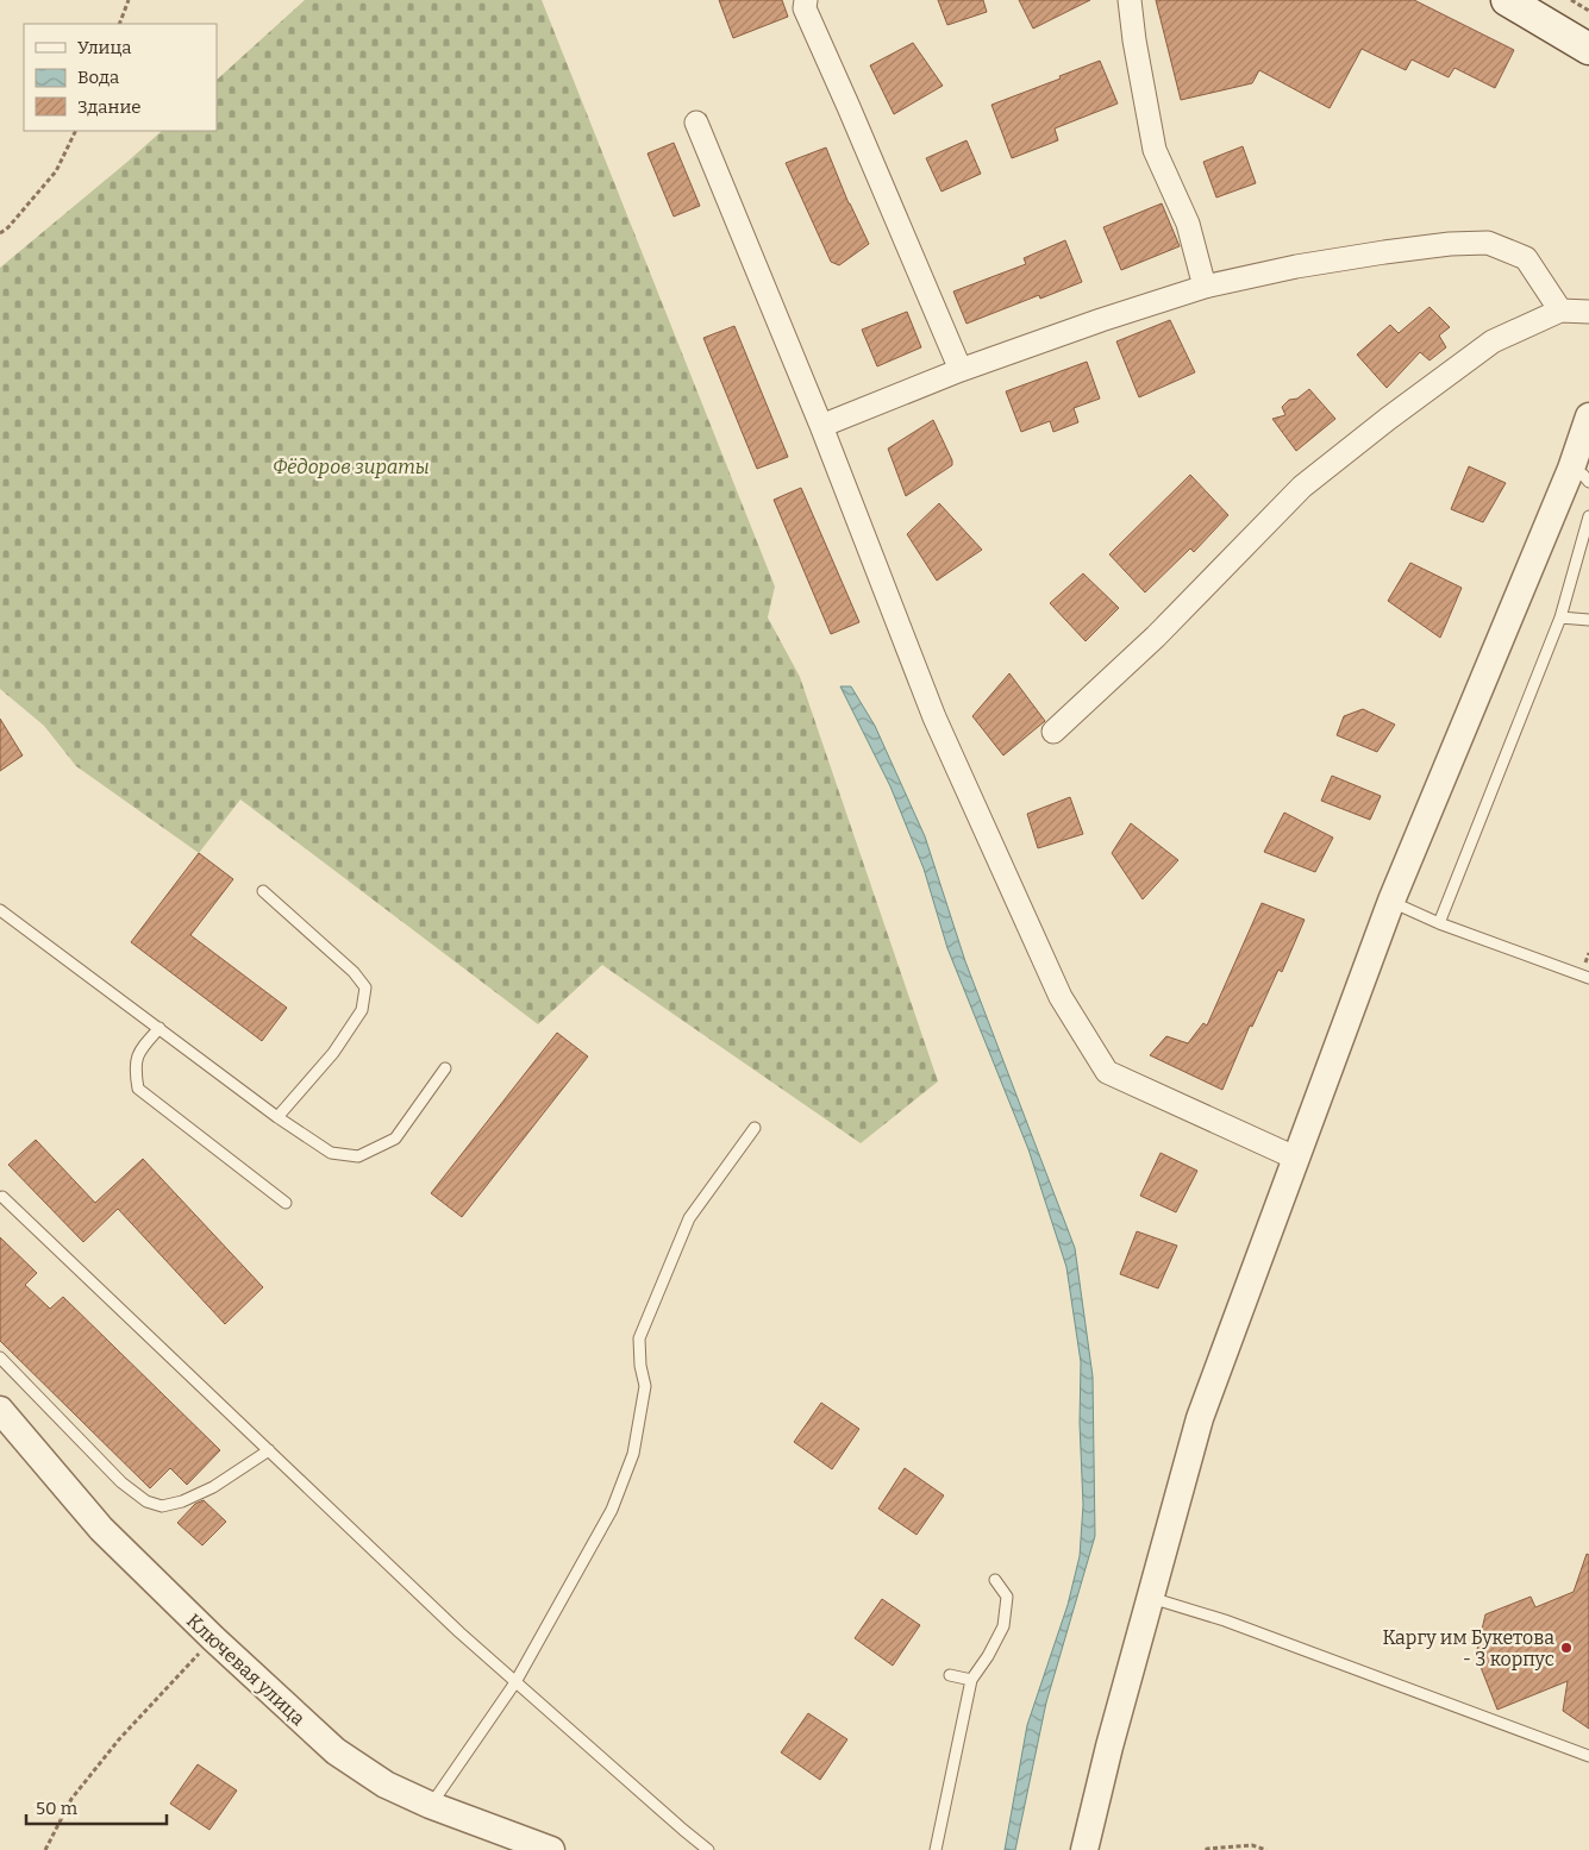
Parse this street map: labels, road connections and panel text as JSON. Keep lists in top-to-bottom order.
{
  "streets": {
    "street": ["Ключевая улица"]
  },
  "parks": ["Фёдоров зираты"],
  "places": ["Каргу им Букетова - 3 корпус"],
  "legend": ["Улица", "Вода", "Здание"],
  "scale_bar": "50 m"
}
